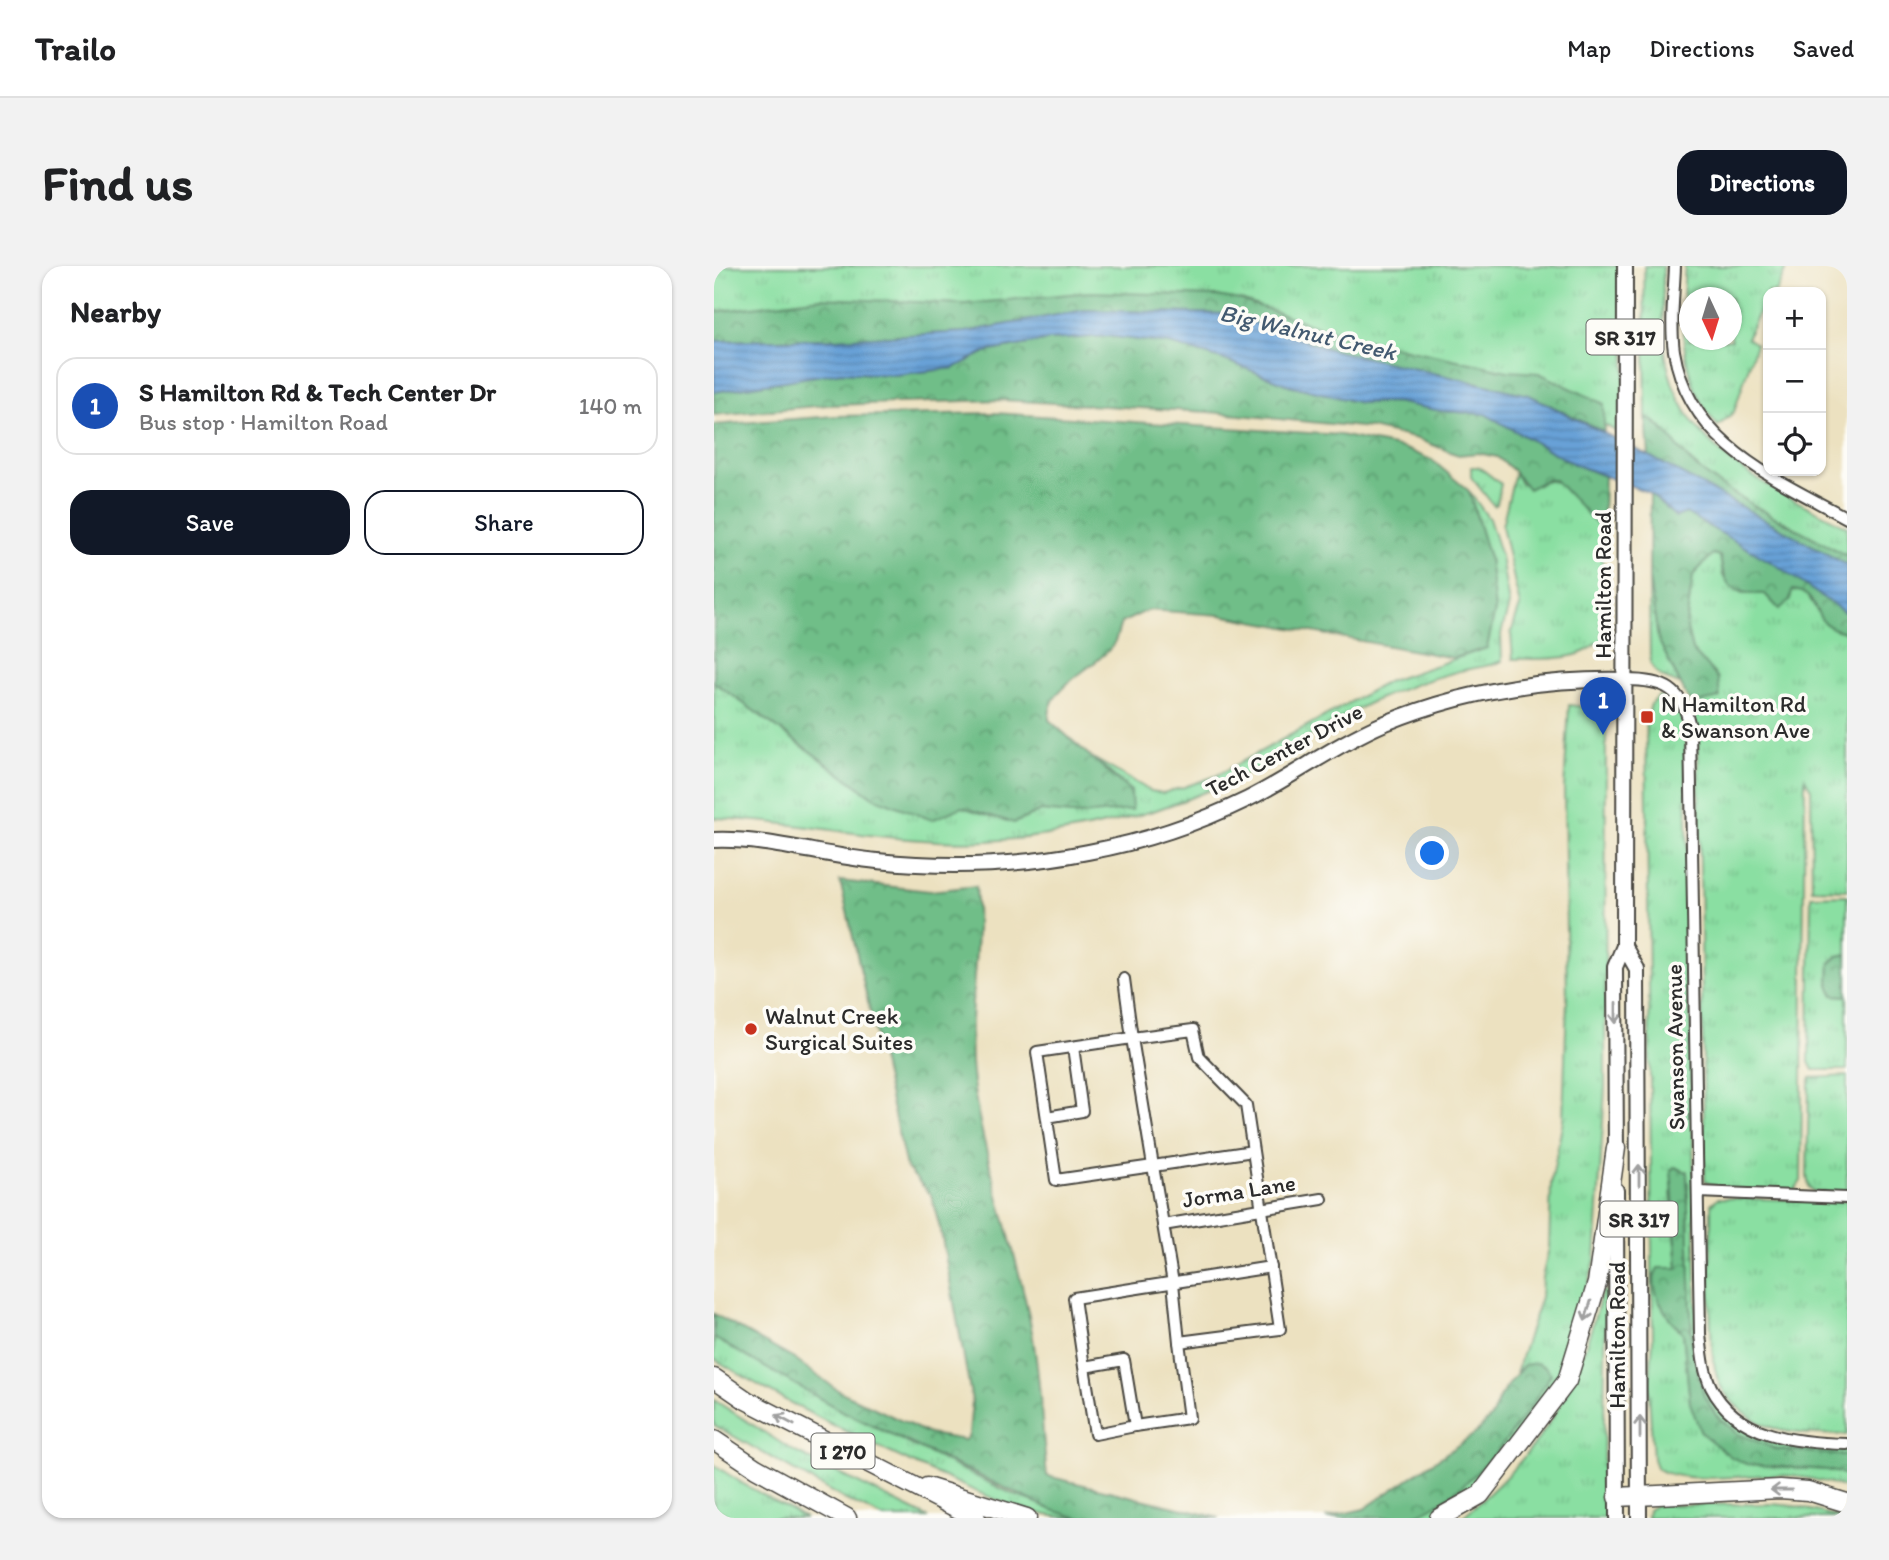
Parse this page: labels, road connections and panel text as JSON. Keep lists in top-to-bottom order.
{
  "streets": {
    "highway": ["I 270"],
    "main road": ["SR 317", "Hamilton Road", "Tech Center Drive"],
    "street": ["Swanson Avenue", "Jorma Lane"]
  },
  "crossings": [
    ["Hamilton Road", "Tech Center Drive"],
    ["Hamilton Road", "Swanson Avenue"],
    ["Tech Center Drive", "Swanson Avenue"]
  ],
  "water": ["Big Walnut Creek"],
  "places": {
    "transit": ["N Hamilton Rd & Swanson Ave"],
    "other": ["Walnut Creek Surgical Suites"]
  },
  "north": "bottom",
  "page": {
    "header": "Trailo",
    "nav": ["Map", "Directions", "Saved"],
    "buttons": [
      "Directions",
      ["Save", "Share"]
    ],
    "title": "Find us",
    "heading": "Nearby",
    "map_buttons": ["+", "−"],
    "list": [
      {
        "mark": "1",
        "name": "S Hamilton Rd & Tech Center Dr",
        "note": "Bus stop · Hamilton Road",
        "value": "140 m"
      }
    ],
    "pins": "1"
  }
}
